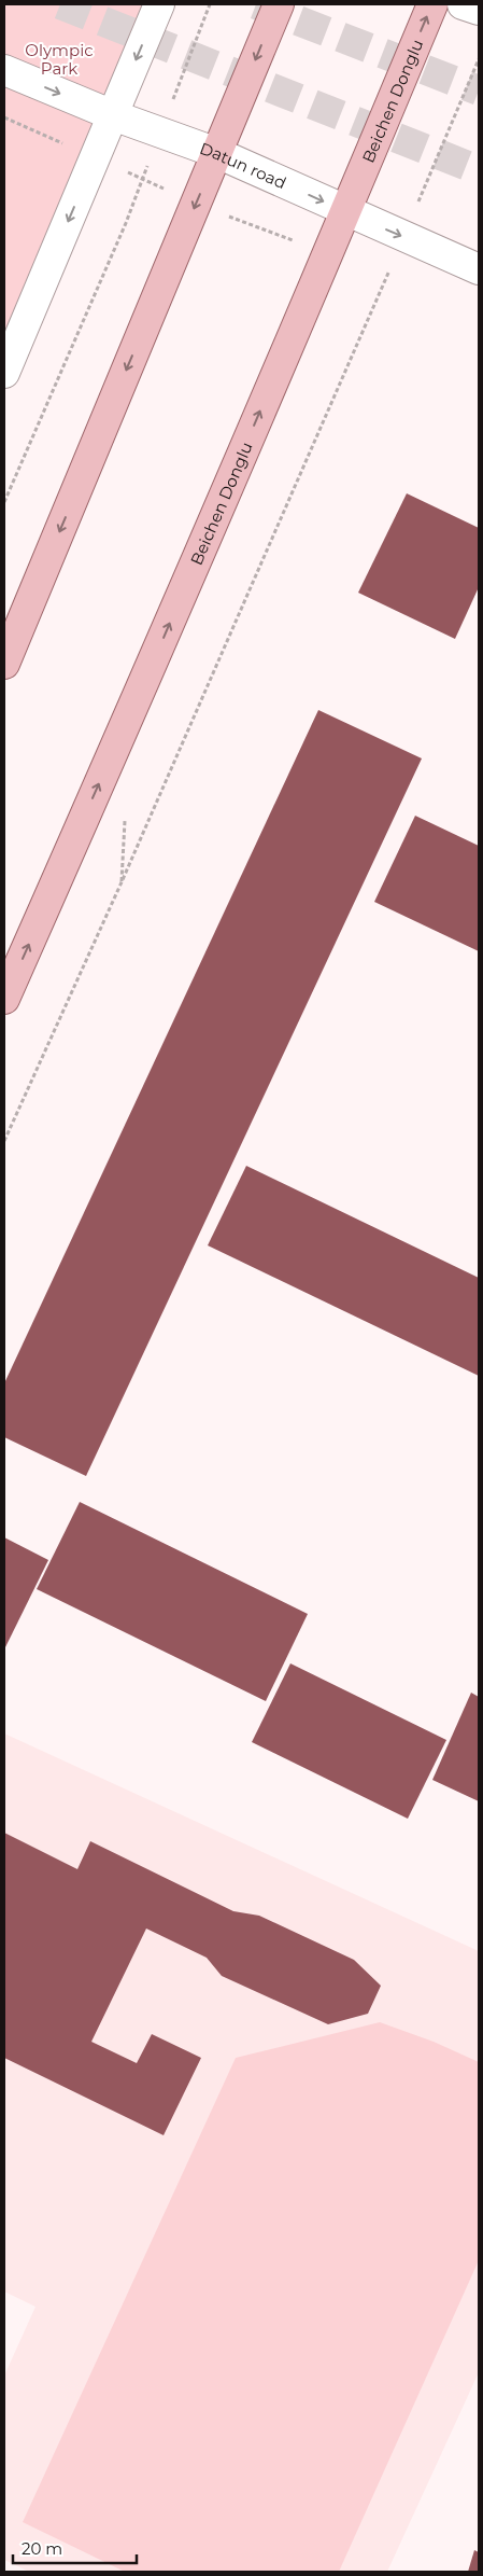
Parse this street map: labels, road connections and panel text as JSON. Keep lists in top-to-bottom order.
{
  "streets": {
    "main road": ["Beichen Donglu"],
    "street": ["Datun road"]
  },
  "crossings": [
    ["Beichen Donglu", "Datun road"]
  ],
  "one_way": ["Datun road"],
  "parks": ["Olympic Park"],
  "scale_bar": "20 m"
}
